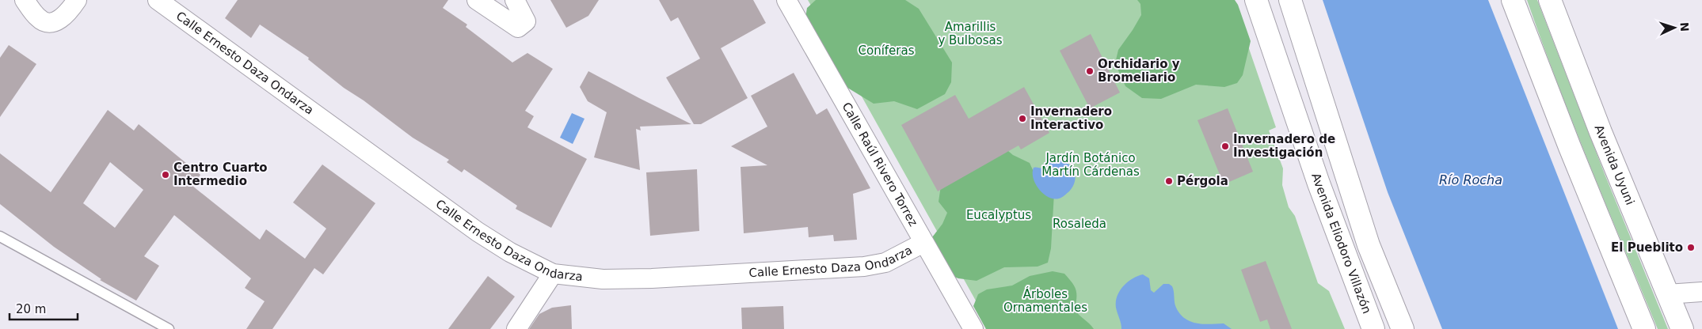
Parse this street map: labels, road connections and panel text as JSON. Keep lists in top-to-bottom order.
{
  "streets": {
    "main road": ["Avenida Uyuni", "Avenida Eliodoro Villazón"],
    "street": ["Calle Ernesto Daza Ondarza", "Calle Raúl Rivero Torrez"]
  },
  "crossings": [
    ["Calle Ernesto Daza Ondarza", "Calle Raúl Rivero Torrez"]
  ],
  "water": ["Río Rocha"],
  "parks": [
    "Amarillis y Bulbosas",
    "Coníferas",
    "Jardín Botánico Martín Cárdenas",
    "Eucalyptus",
    "Rosaleda",
    "Árboles Ornamentales"
  ],
  "places": [
    "Orchidario y Bromeliario",
    "Invernadero Interactivo",
    "Invernadero de Investigación",
    "Centro Cuarto Intermedio",
    "Pérgola",
    "El Pueblito"
  ],
  "scale_bar": "20 m",
  "north": "right"
}
